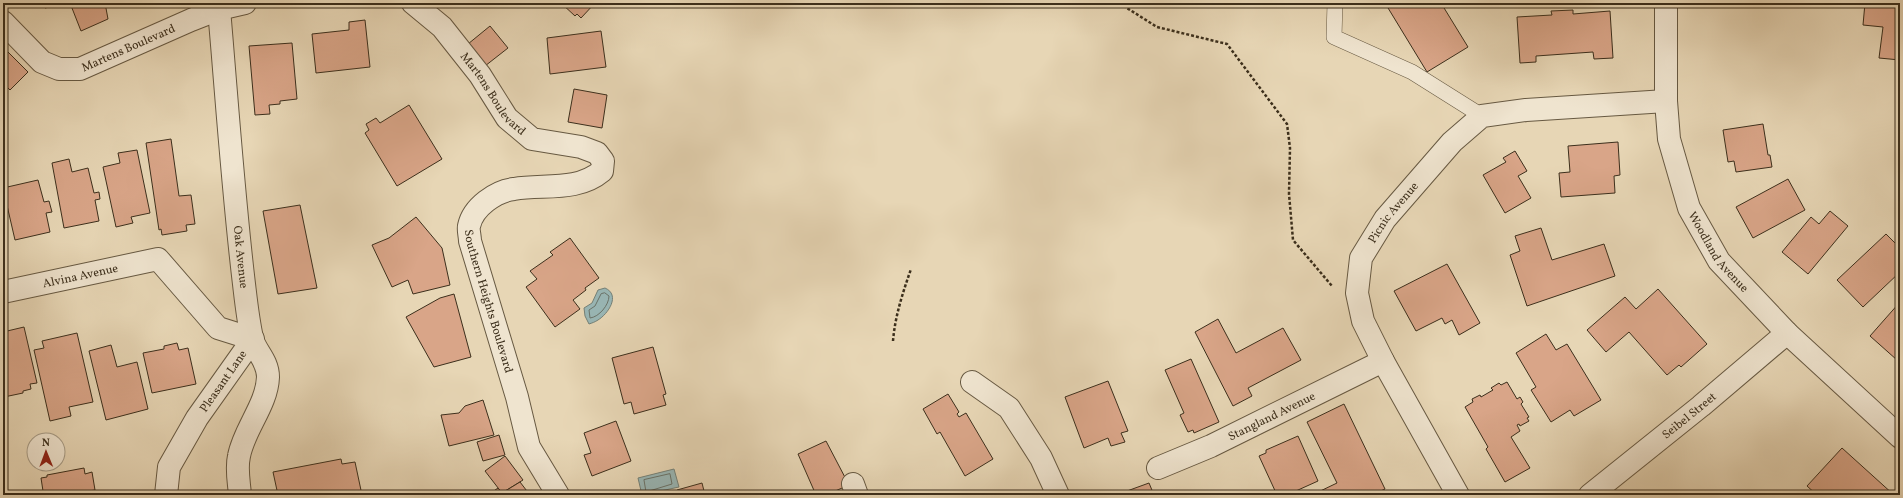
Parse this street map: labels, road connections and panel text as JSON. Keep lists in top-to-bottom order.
{
  "streets": {
    "street": [
      "Martens Boulevard",
      "Picnic Avenue",
      "Woodland Avenue",
      "Oak Avenue",
      "Alvina Avenue",
      "Southern Heights Boulevard",
      "Pleasant Lane",
      "Seibel Street",
      "Stangland Avenue"
    ]
  },
  "crossings": [
    ["Martens Boulevard", "Oak Avenue"],
    ["Martens Boulevard", "Southern Heights Boulevard"],
    ["Picnic Avenue", "Stangland Avenue"],
    ["Woodland Avenue", "Seibel Street"],
    ["Oak Avenue", "Pleasant Lane"],
    ["Alvina Avenue", "Pleasant Lane"]
  ],
  "north": "top"
}
